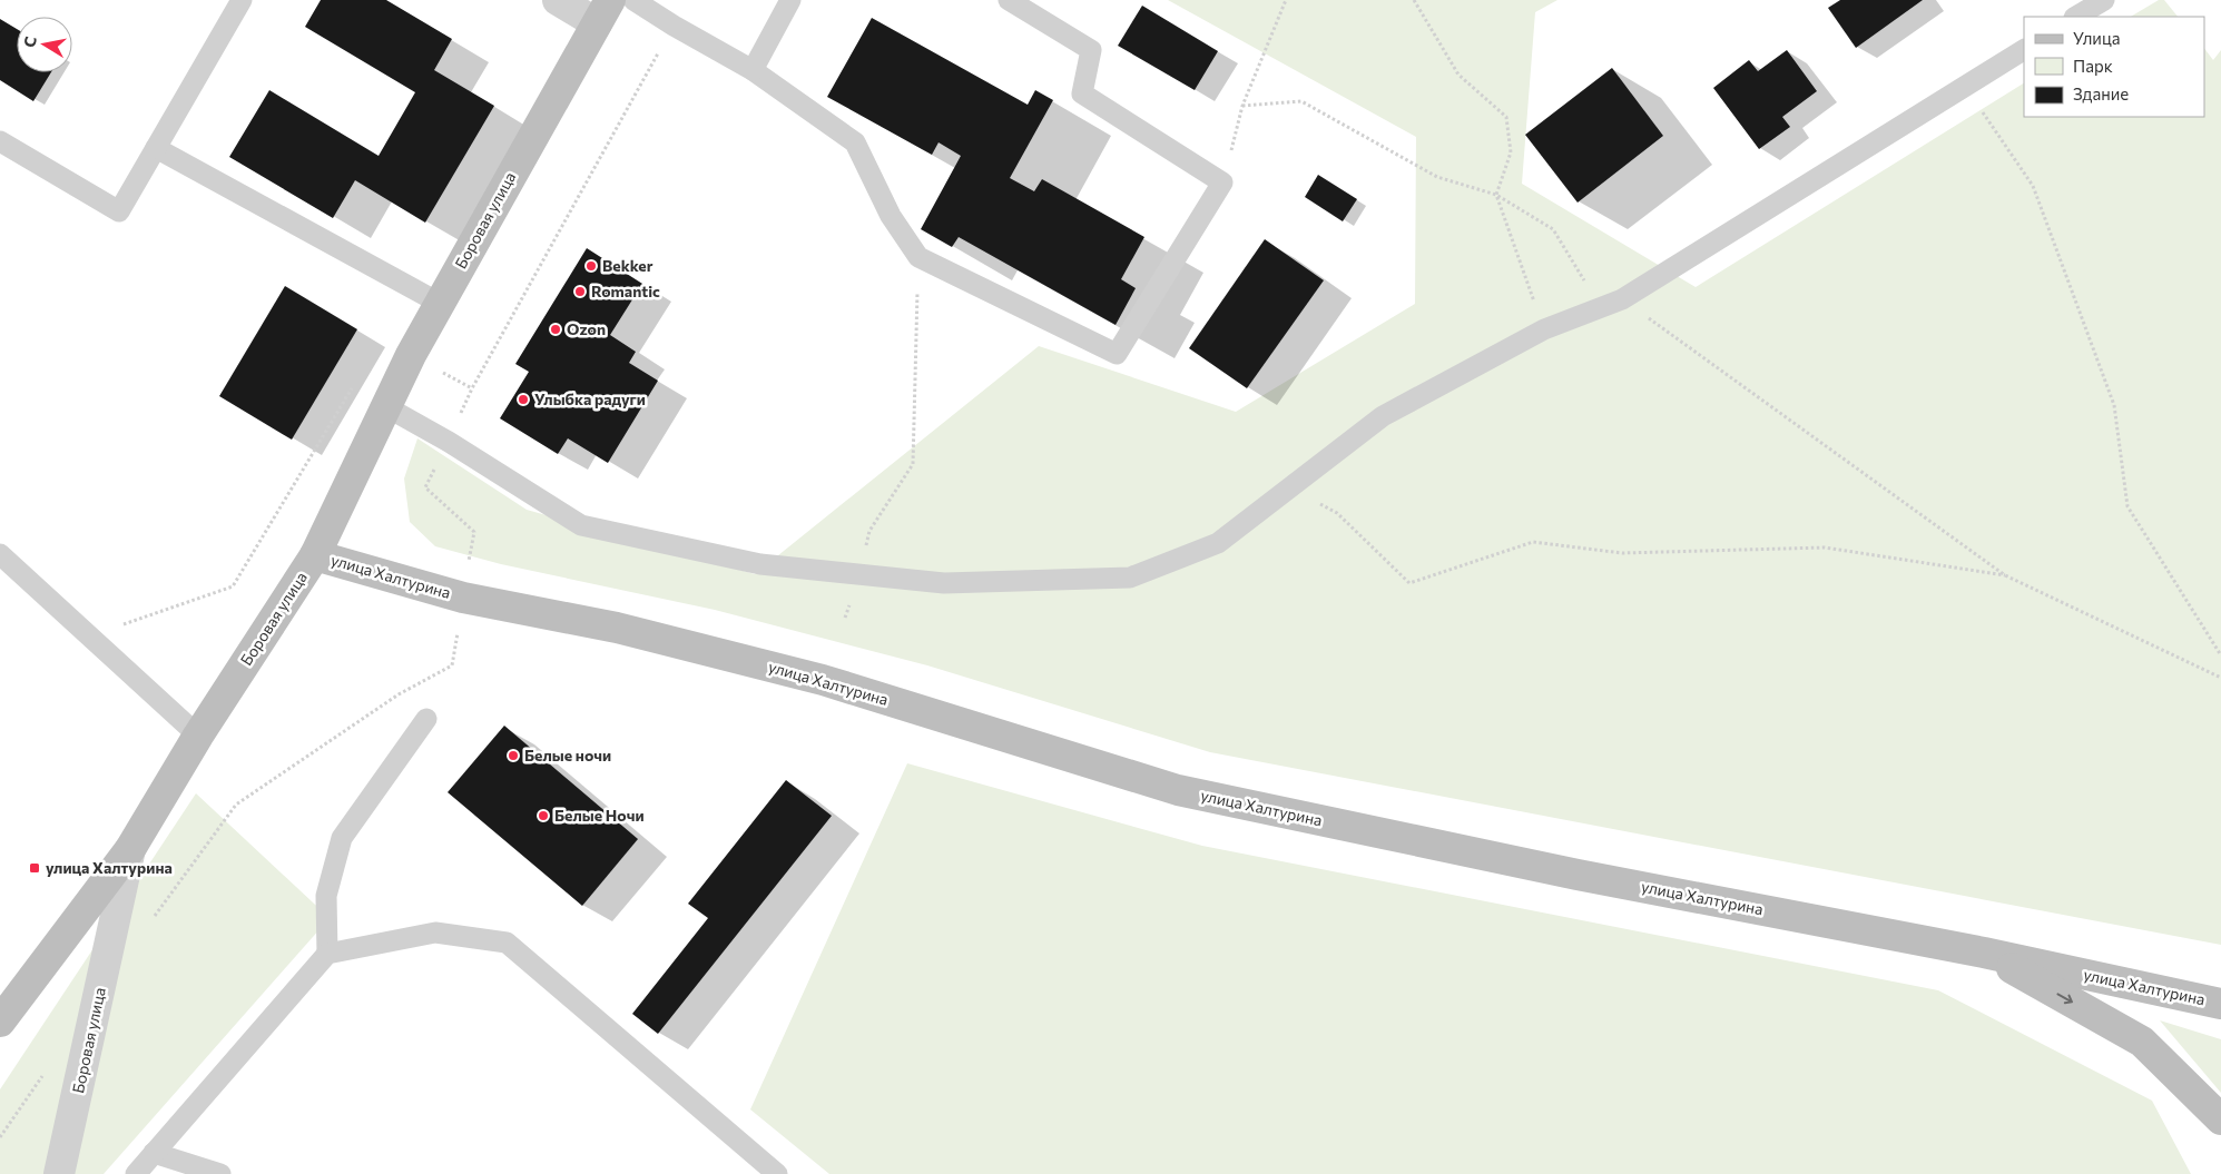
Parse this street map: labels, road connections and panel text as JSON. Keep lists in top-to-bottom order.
{
  "streets": {
    "main road": ["Боровая улица", "улица Халтурина"]
  },
  "crossings": [
    ["Боровая улица", "улица Халтурина"]
  ],
  "places": {
    "other": [
      "Bekker",
      "Romantic",
      "Ozon",
      "Улыбка радуги",
      "Белые ночи",
      "Белые Ночи"
    ],
    "transit": ["улица Халтурина"]
  },
  "legend": ["Улица", "Парк", "Здание"],
  "north": "left"
}
